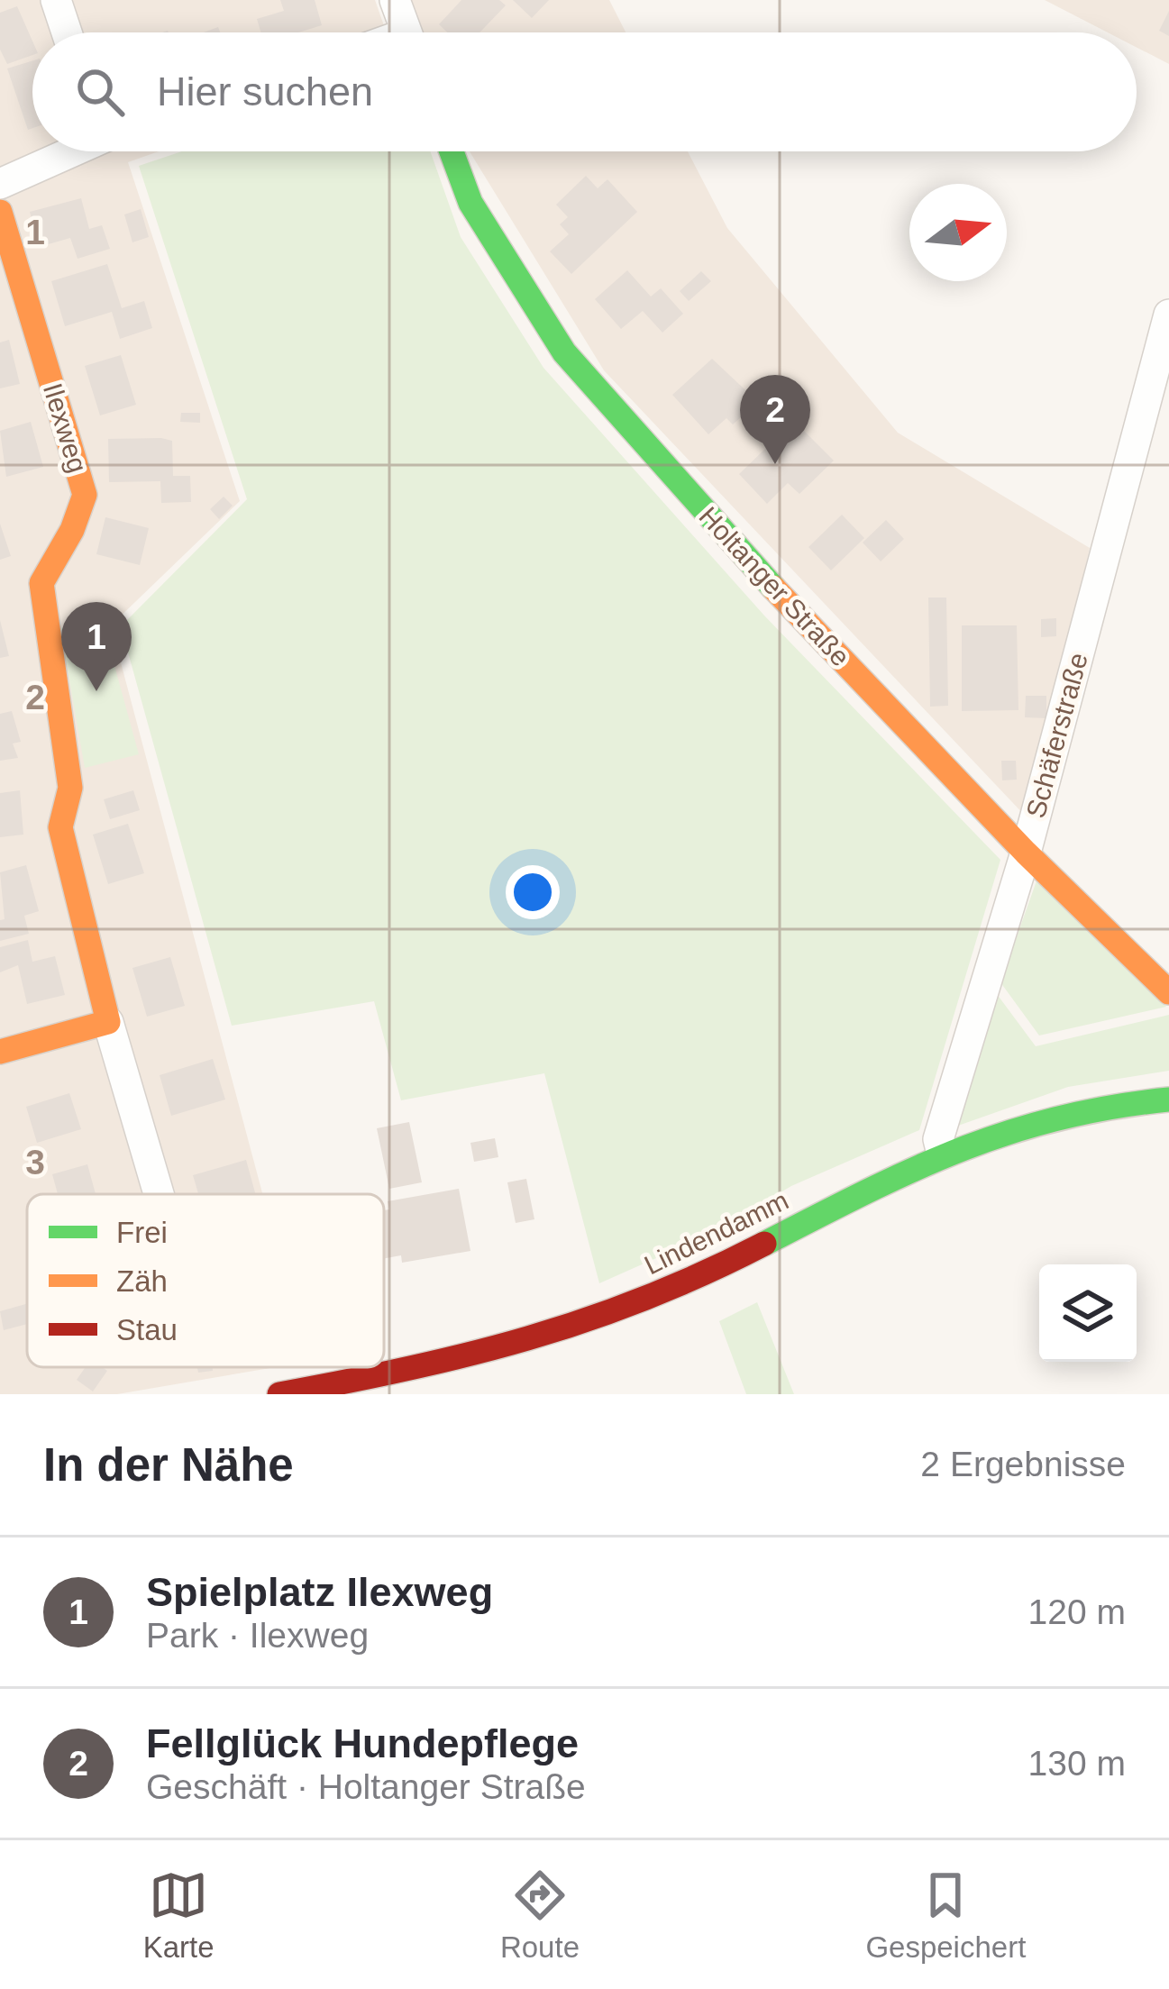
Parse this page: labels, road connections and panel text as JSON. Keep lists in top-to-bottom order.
{
  "streets": {
    "street": [
      "Ilexweg",
      "Holtanger Straße",
      "Schäferstraße",
      "Lindendamm"
    ]
  },
  "crossings": [
    ["Holtanger Straße", "Schäferstraße"],
    ["Schäferstraße", "Lindendamm"]
  ],
  "legend": ["Frei", "Zäh", "Stau"],
  "north": "right",
  "page": {
    "search": "Hier suchen",
    "pins": ["2", "1"],
    "heading": ["In der Nähe", "2 Ergebnisse"],
    "list": [
      {
        "mark": "1",
        "name": "Spielplatz Ilexweg",
        "note": "Park · Ilexweg",
        "value": "120 m"
      },
      {
        "mark": "2",
        "name": "Fellglück Hundepflege",
        "note": "Geschäft · Holtanger Straße",
        "value": "130 m"
      }
    ],
    "nav": ["Karte", "Route", "Gespeichert"]
  },
  "grid": {
    "rows": ["1", "2", "3"]
  }
}
